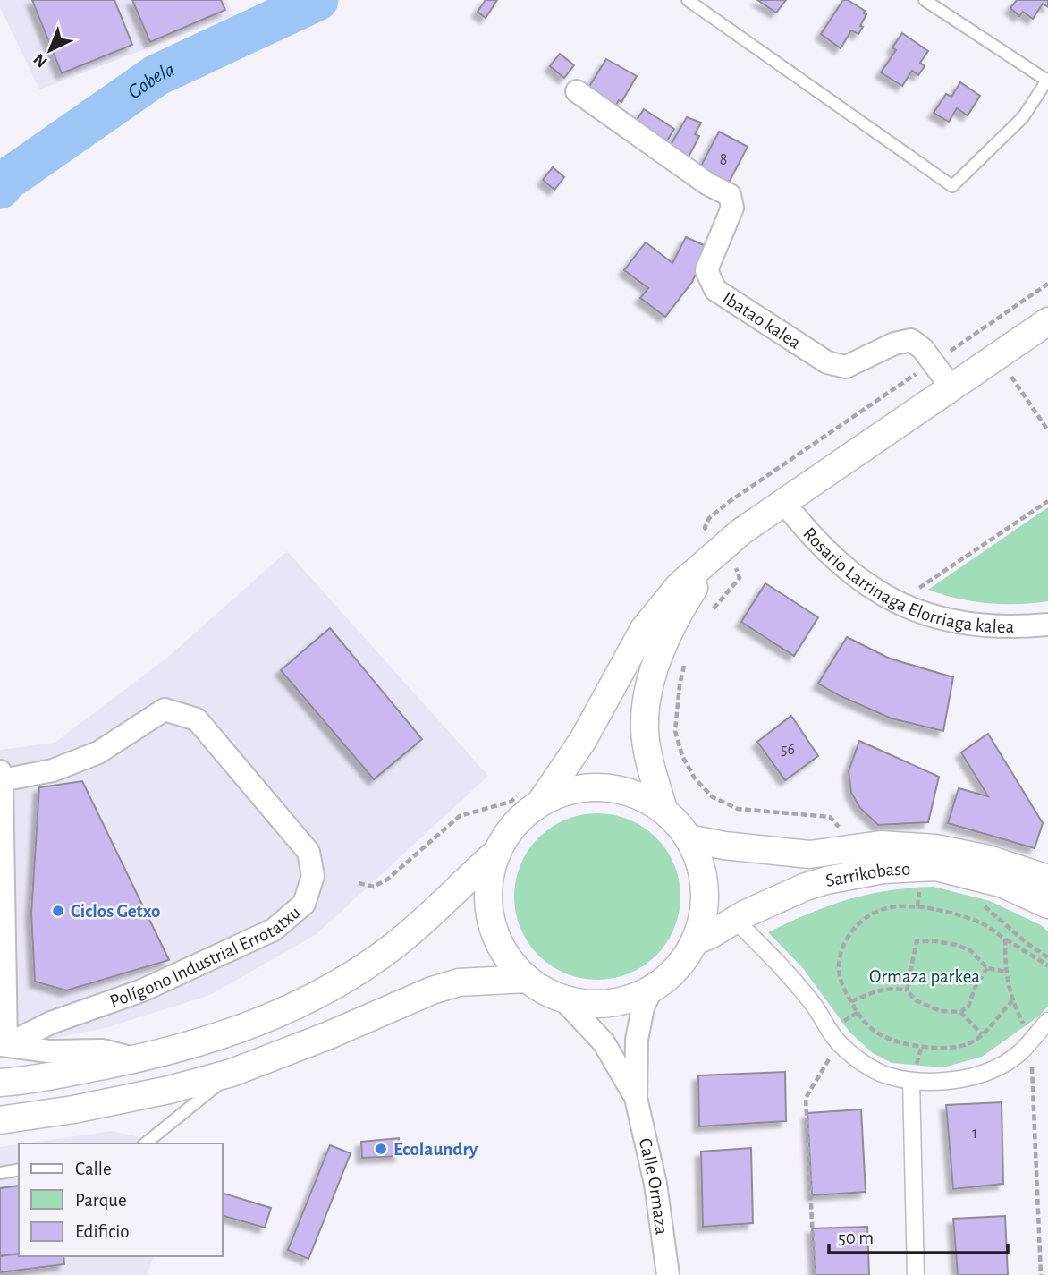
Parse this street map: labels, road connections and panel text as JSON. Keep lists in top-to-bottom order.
{
  "streets": {
    "street": [
      "Ibatao kalea",
      "Rosario Larrinaga Elorriaga kalea",
      "Sarrikobaso",
      "Polígono Industrial Errotatxu",
      "Calle Ormaza"
    ]
  },
  "crossings": [
    ["Sarrikobaso", "Calle Ormaza"]
  ],
  "water": ["Gobela"],
  "parks": ["Ormaza parkea"],
  "places": ["Ciclos Getxo", "Ecolaundry"],
  "house_numbers": ["8", "56", "1"],
  "legend": ["Calle", "Parque", "Edificio"],
  "scale_bar": "50 m",
  "north": "bottom left"
}
